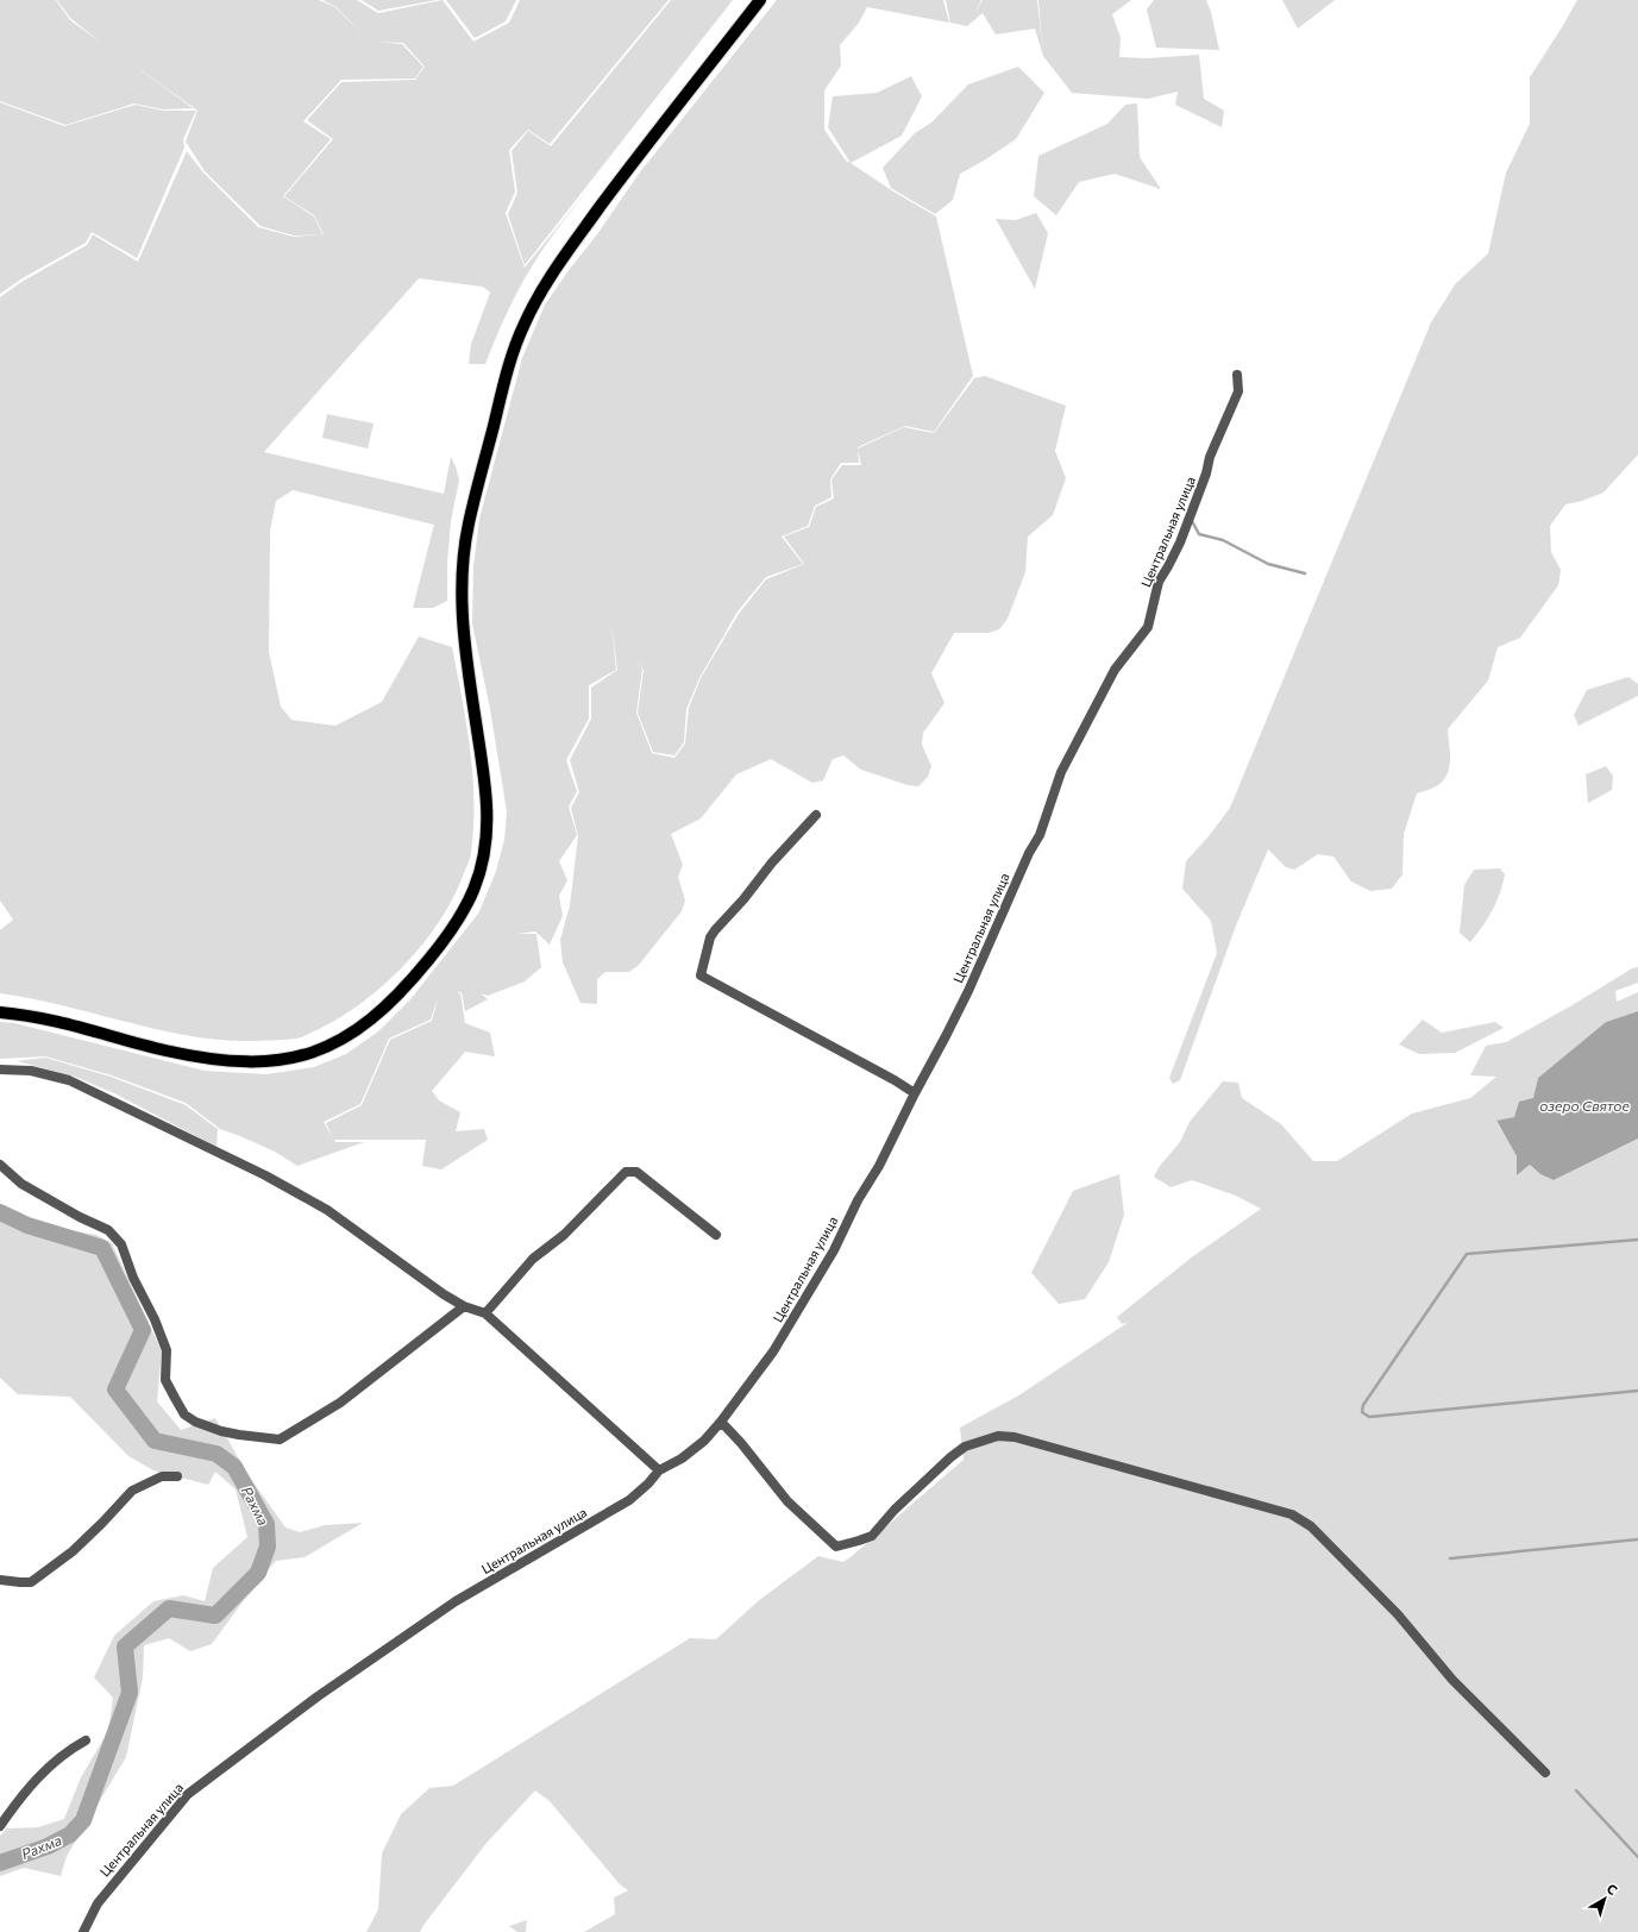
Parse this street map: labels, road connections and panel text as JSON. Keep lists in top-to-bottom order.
{
  "streets": {
    "street": ["Центральная улица"]
  },
  "water": ["озеро Святое", "Рахма"],
  "north": "top right"
}
